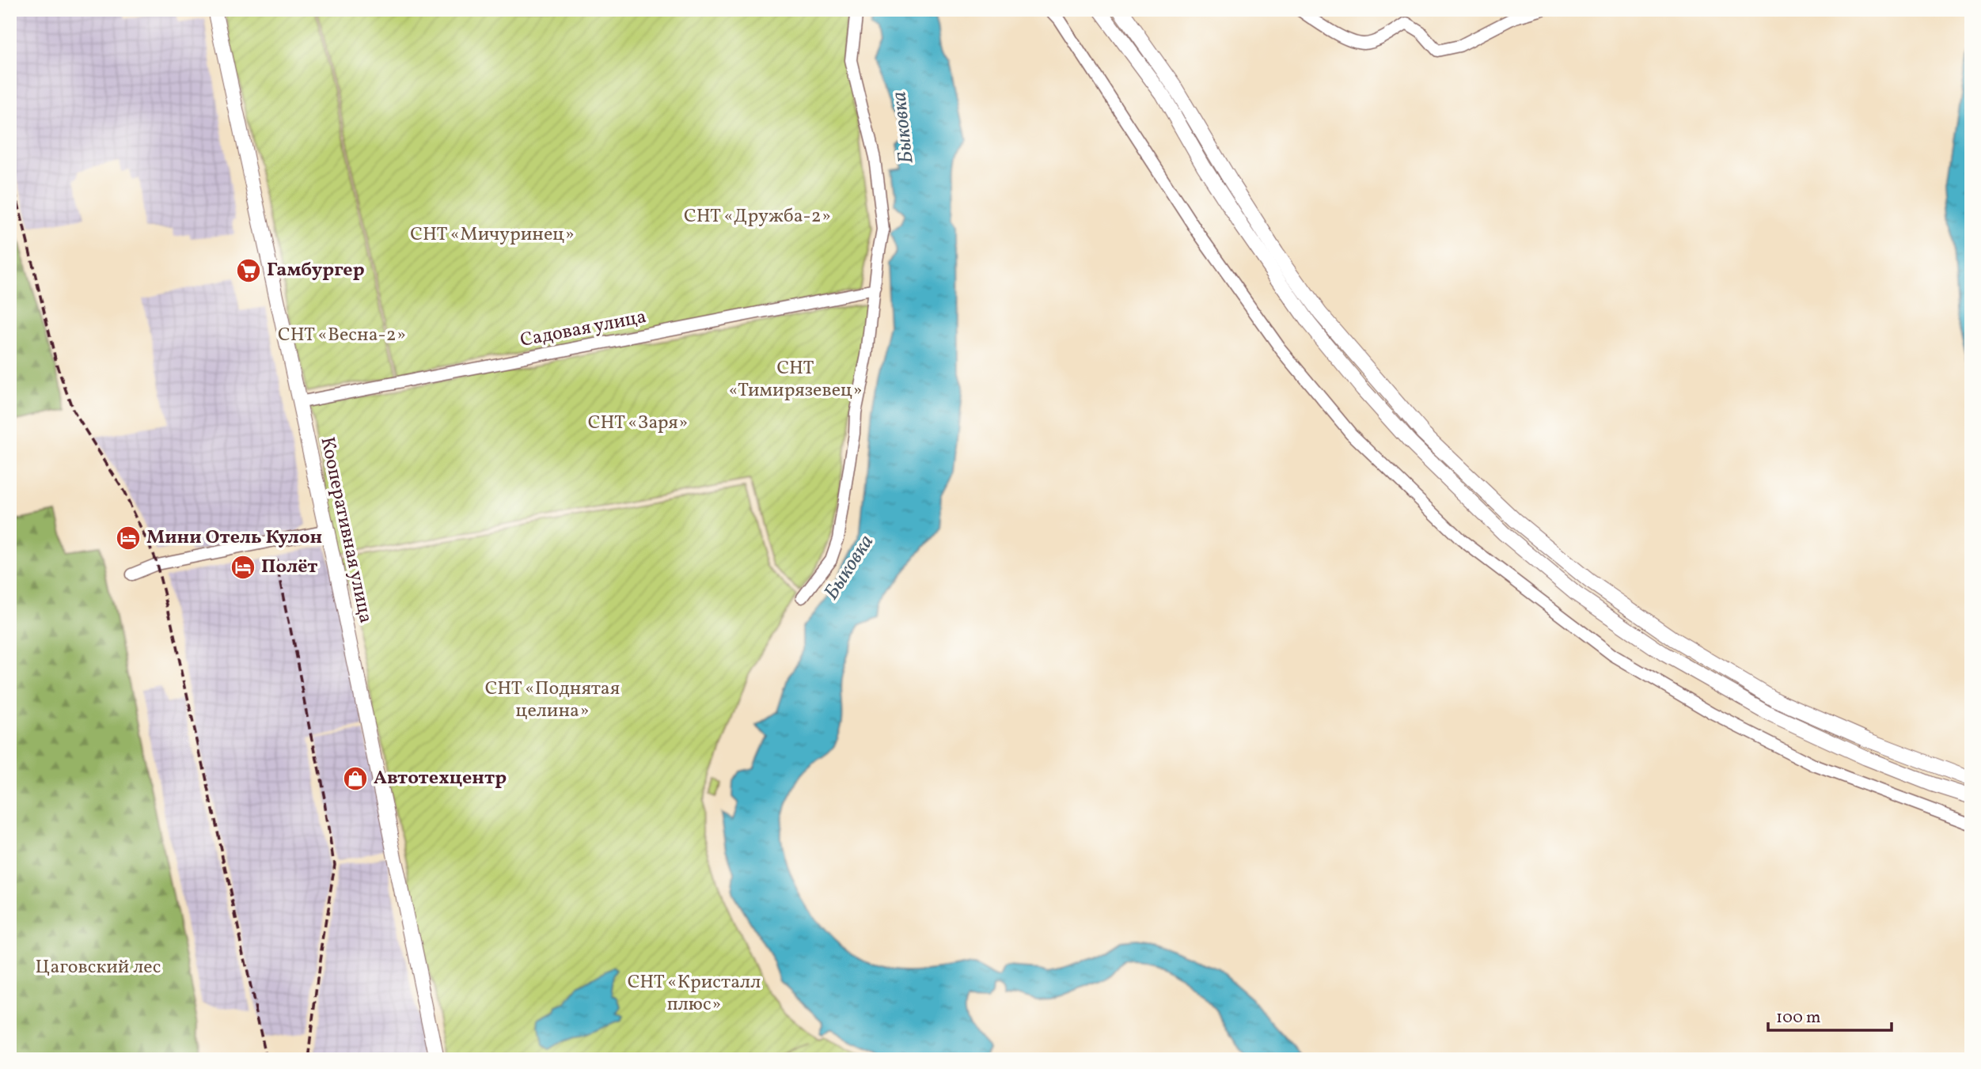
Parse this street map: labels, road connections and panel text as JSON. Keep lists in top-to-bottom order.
{
  "streets": {
    "main road": ["Кооперативная улица"],
    "street": ["Садовая улица"]
  },
  "crossings": [
    ["Садовая улица", "Кооперативная улица"]
  ],
  "water": ["Быковка"],
  "parks": [
    "СНТ «Дружба-2»",
    "СНТ «Мичуринец»",
    "СНТ «Весна-2»",
    "СНТ «Тимирязевец»",
    "СНТ «Заря»",
    "СНТ «Поднятая целина»",
    "Цаговский лес",
    "СНТ «Кристалл плюс»"
  ],
  "places": {
    "supermarket": ["Гамбургер"],
    "hotel": ["Мини Отель Кулон", "Полёт"],
    "shop": ["Автотехцентр"]
  },
  "scale_bar": "100 m"
}
